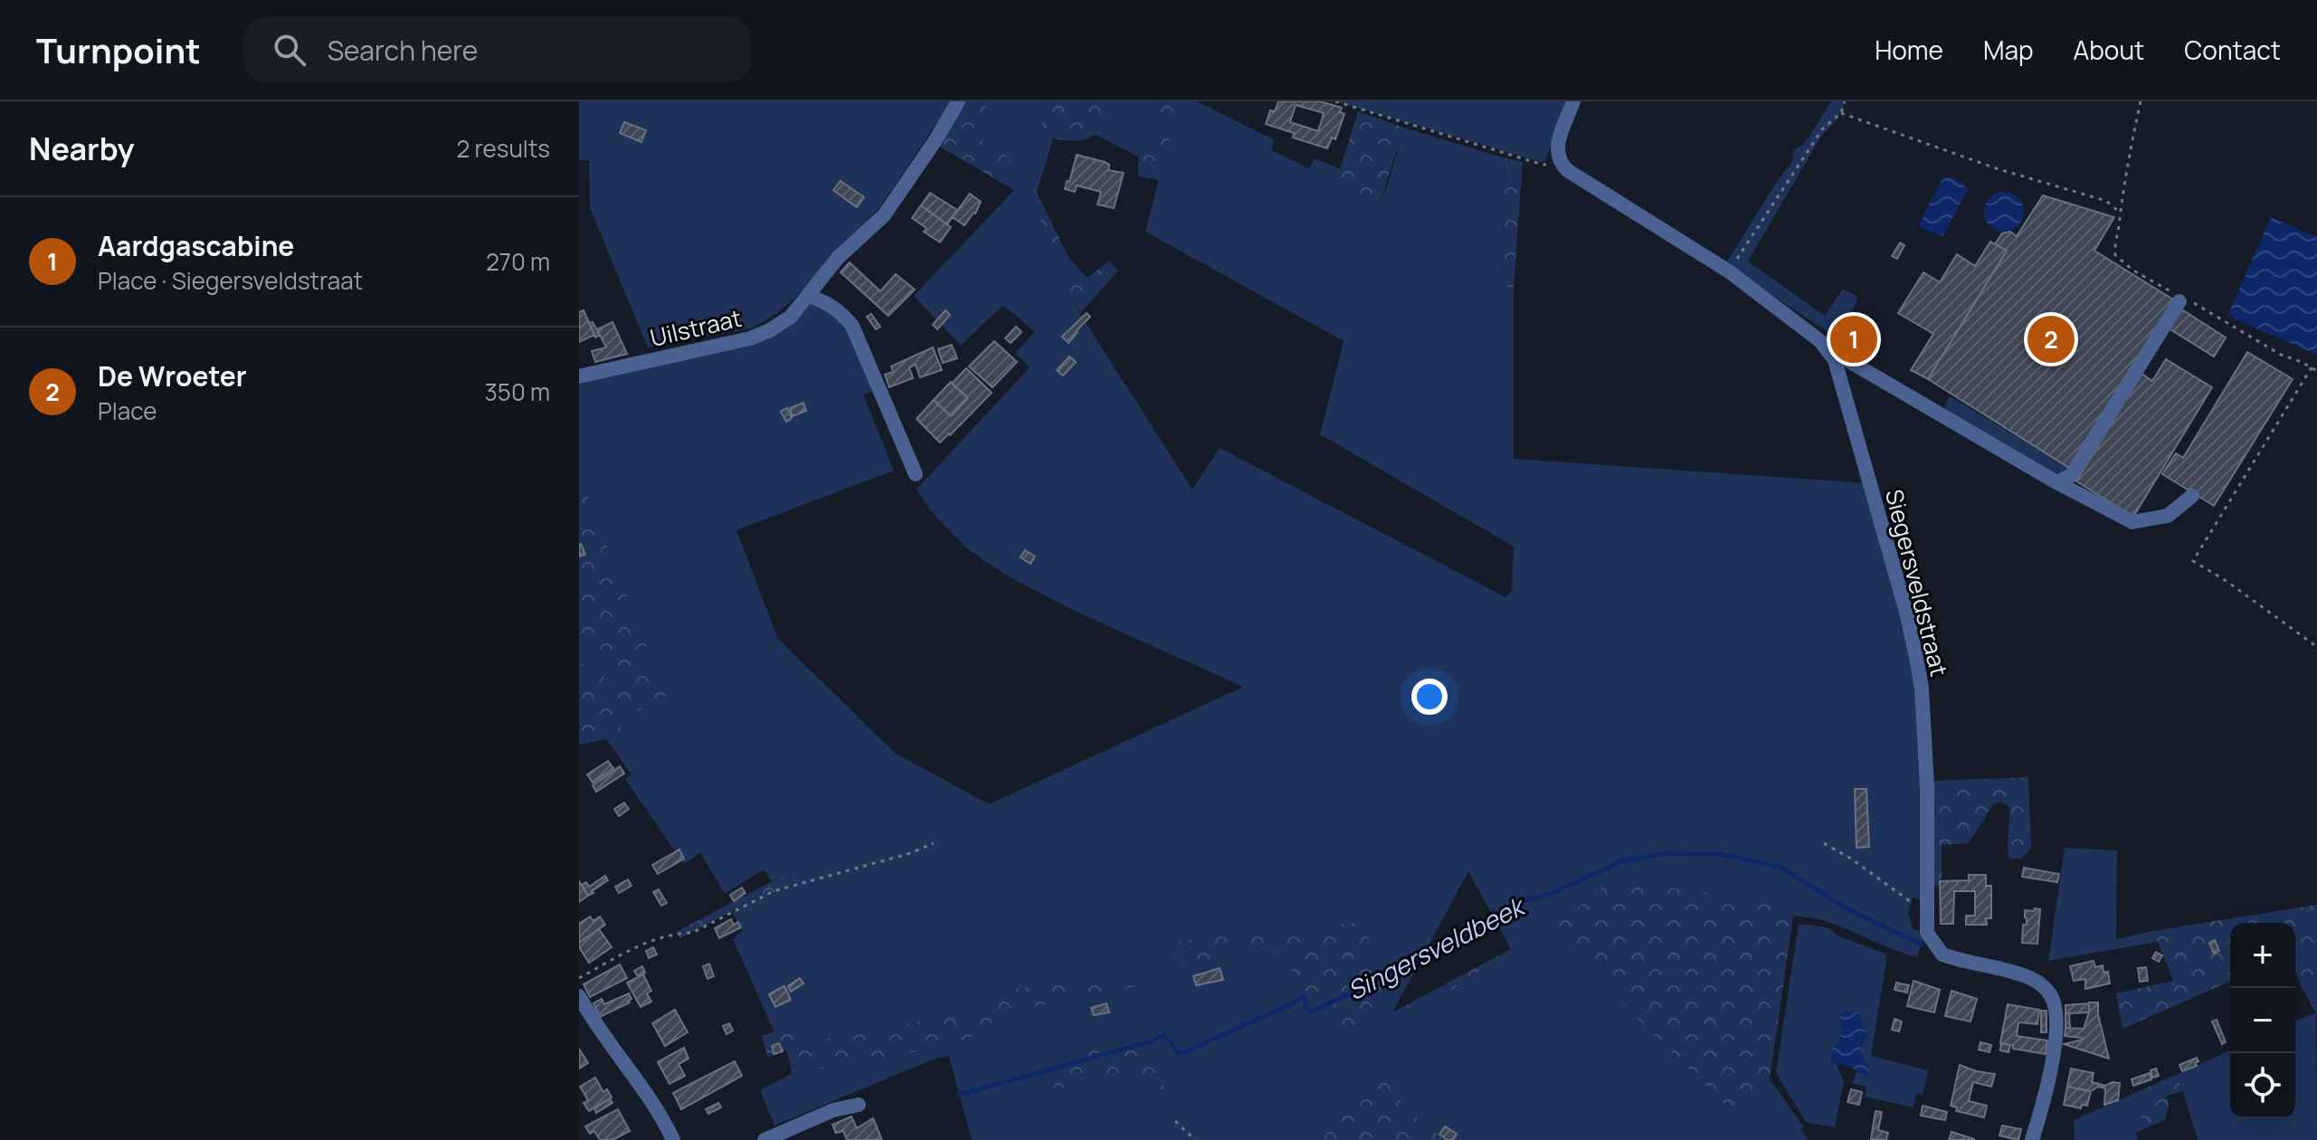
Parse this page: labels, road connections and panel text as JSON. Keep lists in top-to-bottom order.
{
  "streets": {
    "street": ["Uilstraat", "Siegersveldstraat"]
  },
  "water": ["Singersveldbeek"],
  "page": {
    "header": "Turnpoint",
    "search": "Search here",
    "nav": [
      "Home",
      "Map",
      "About",
      "Contact"
    ],
    "heading": ["Nearby", "2 results"],
    "list": [
      {
        "mark": "1",
        "name": "Aardgascabine",
        "note": "Place · Siegersveldstraat",
        "value": "270 m"
      },
      {
        "mark": "2",
        "name": "De Wroeter",
        "note": "Place",
        "value": "350 m"
      }
    ],
    "pins": ["1", "2"],
    "map_buttons": ["+", "−"]
  }
}
